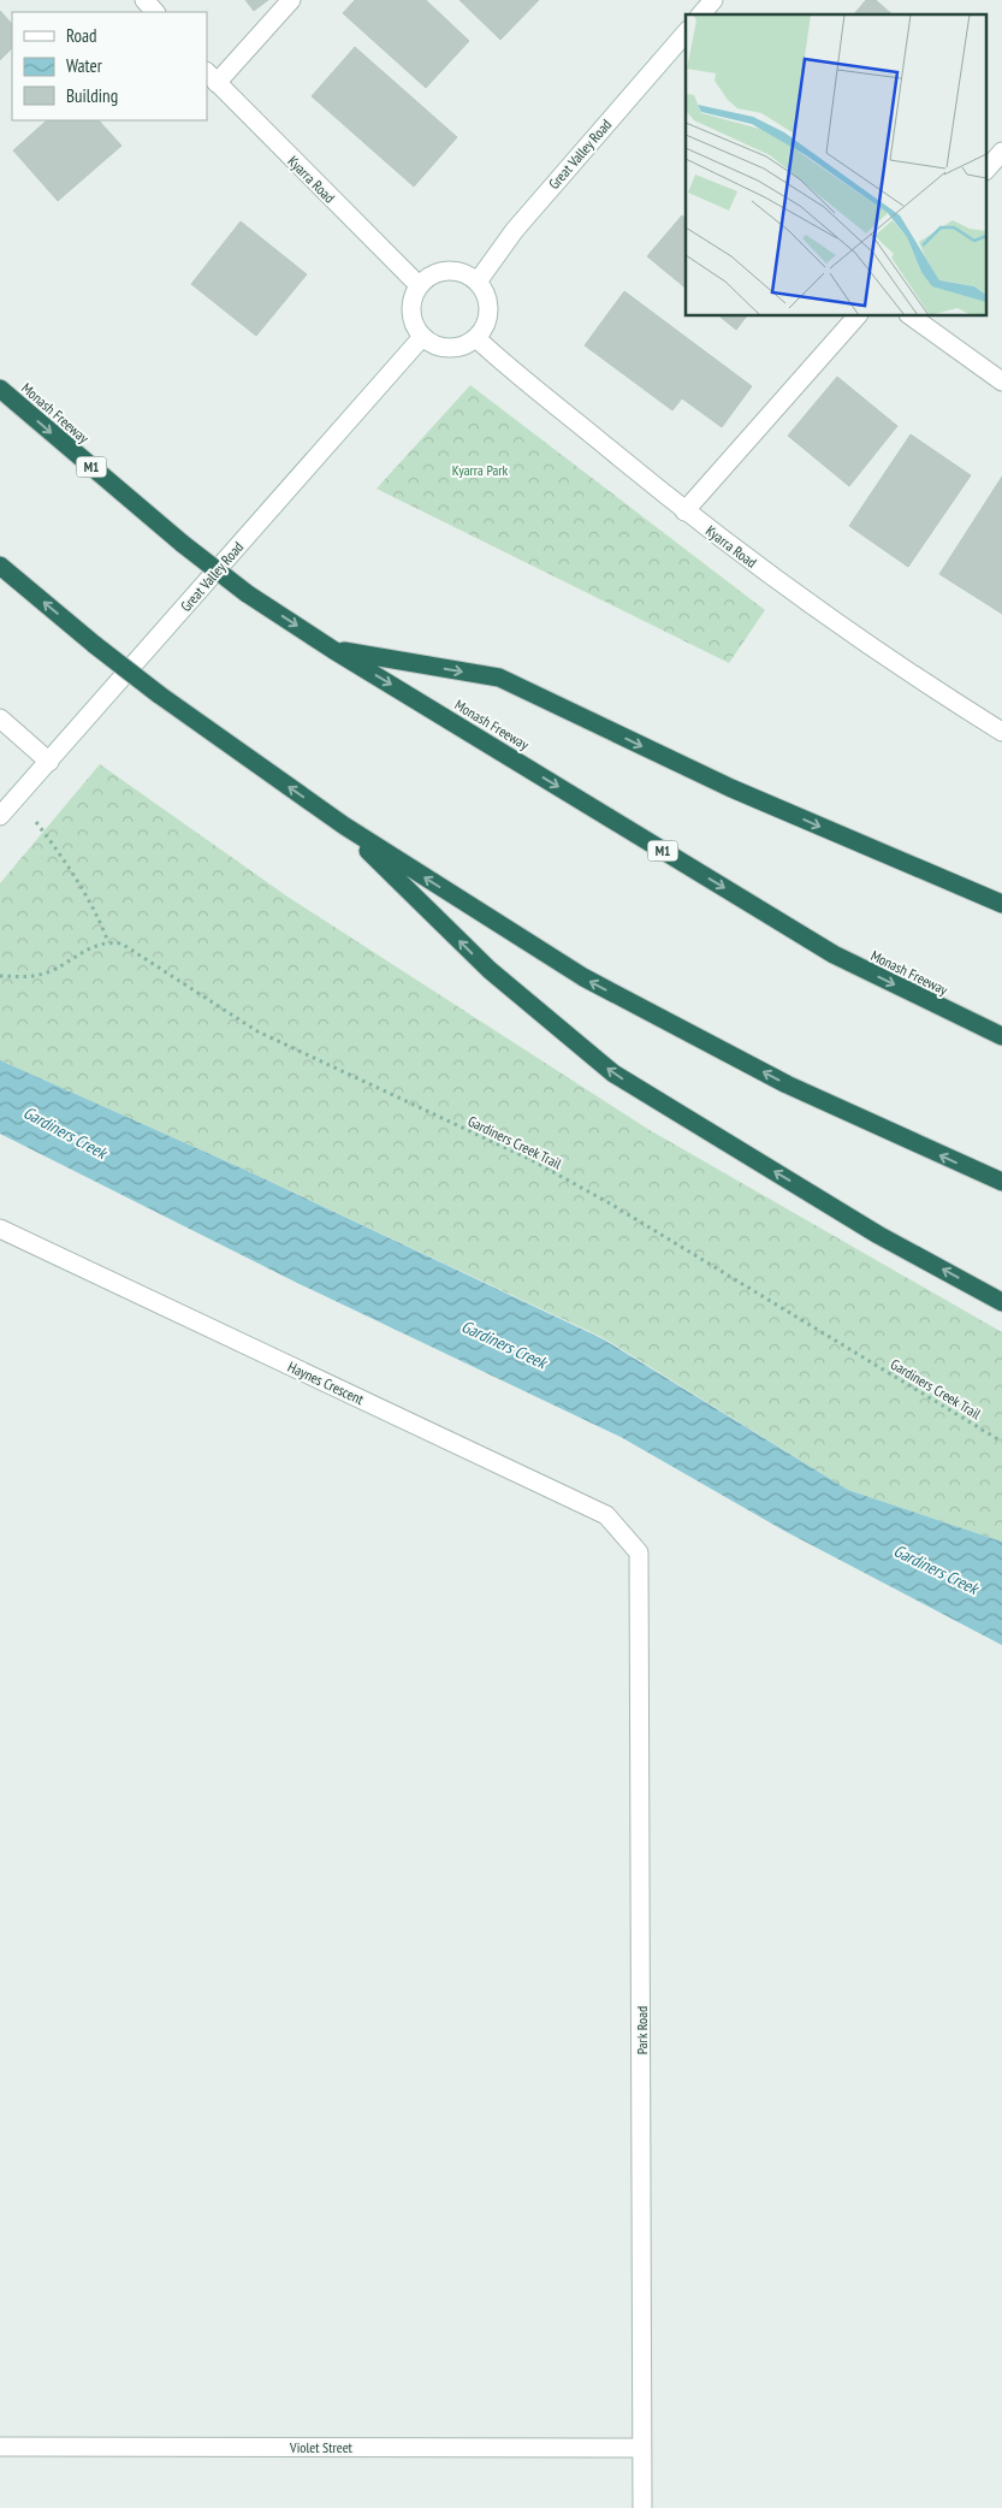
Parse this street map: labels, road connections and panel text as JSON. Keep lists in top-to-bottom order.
{
  "streets": {
    "highway": ["Monash Freeway", "M1"],
    "street": [
      "Great Valley Road",
      "Kyarra Road",
      "Haynes Crescent",
      "Park Road",
      "Violet Street"
    ],
    "path": ["Gardiners Creek Trail"]
  },
  "crossings": [
    ["Great Valley Road", "Kyarra Road"],
    ["Haynes Crescent", "Park Road"],
    ["Park Road", "Violet Street"]
  ],
  "water": ["Gardiners Creek"],
  "parks": ["Kyarra Park"],
  "legend": ["Road", "Water", "Building"]
}
